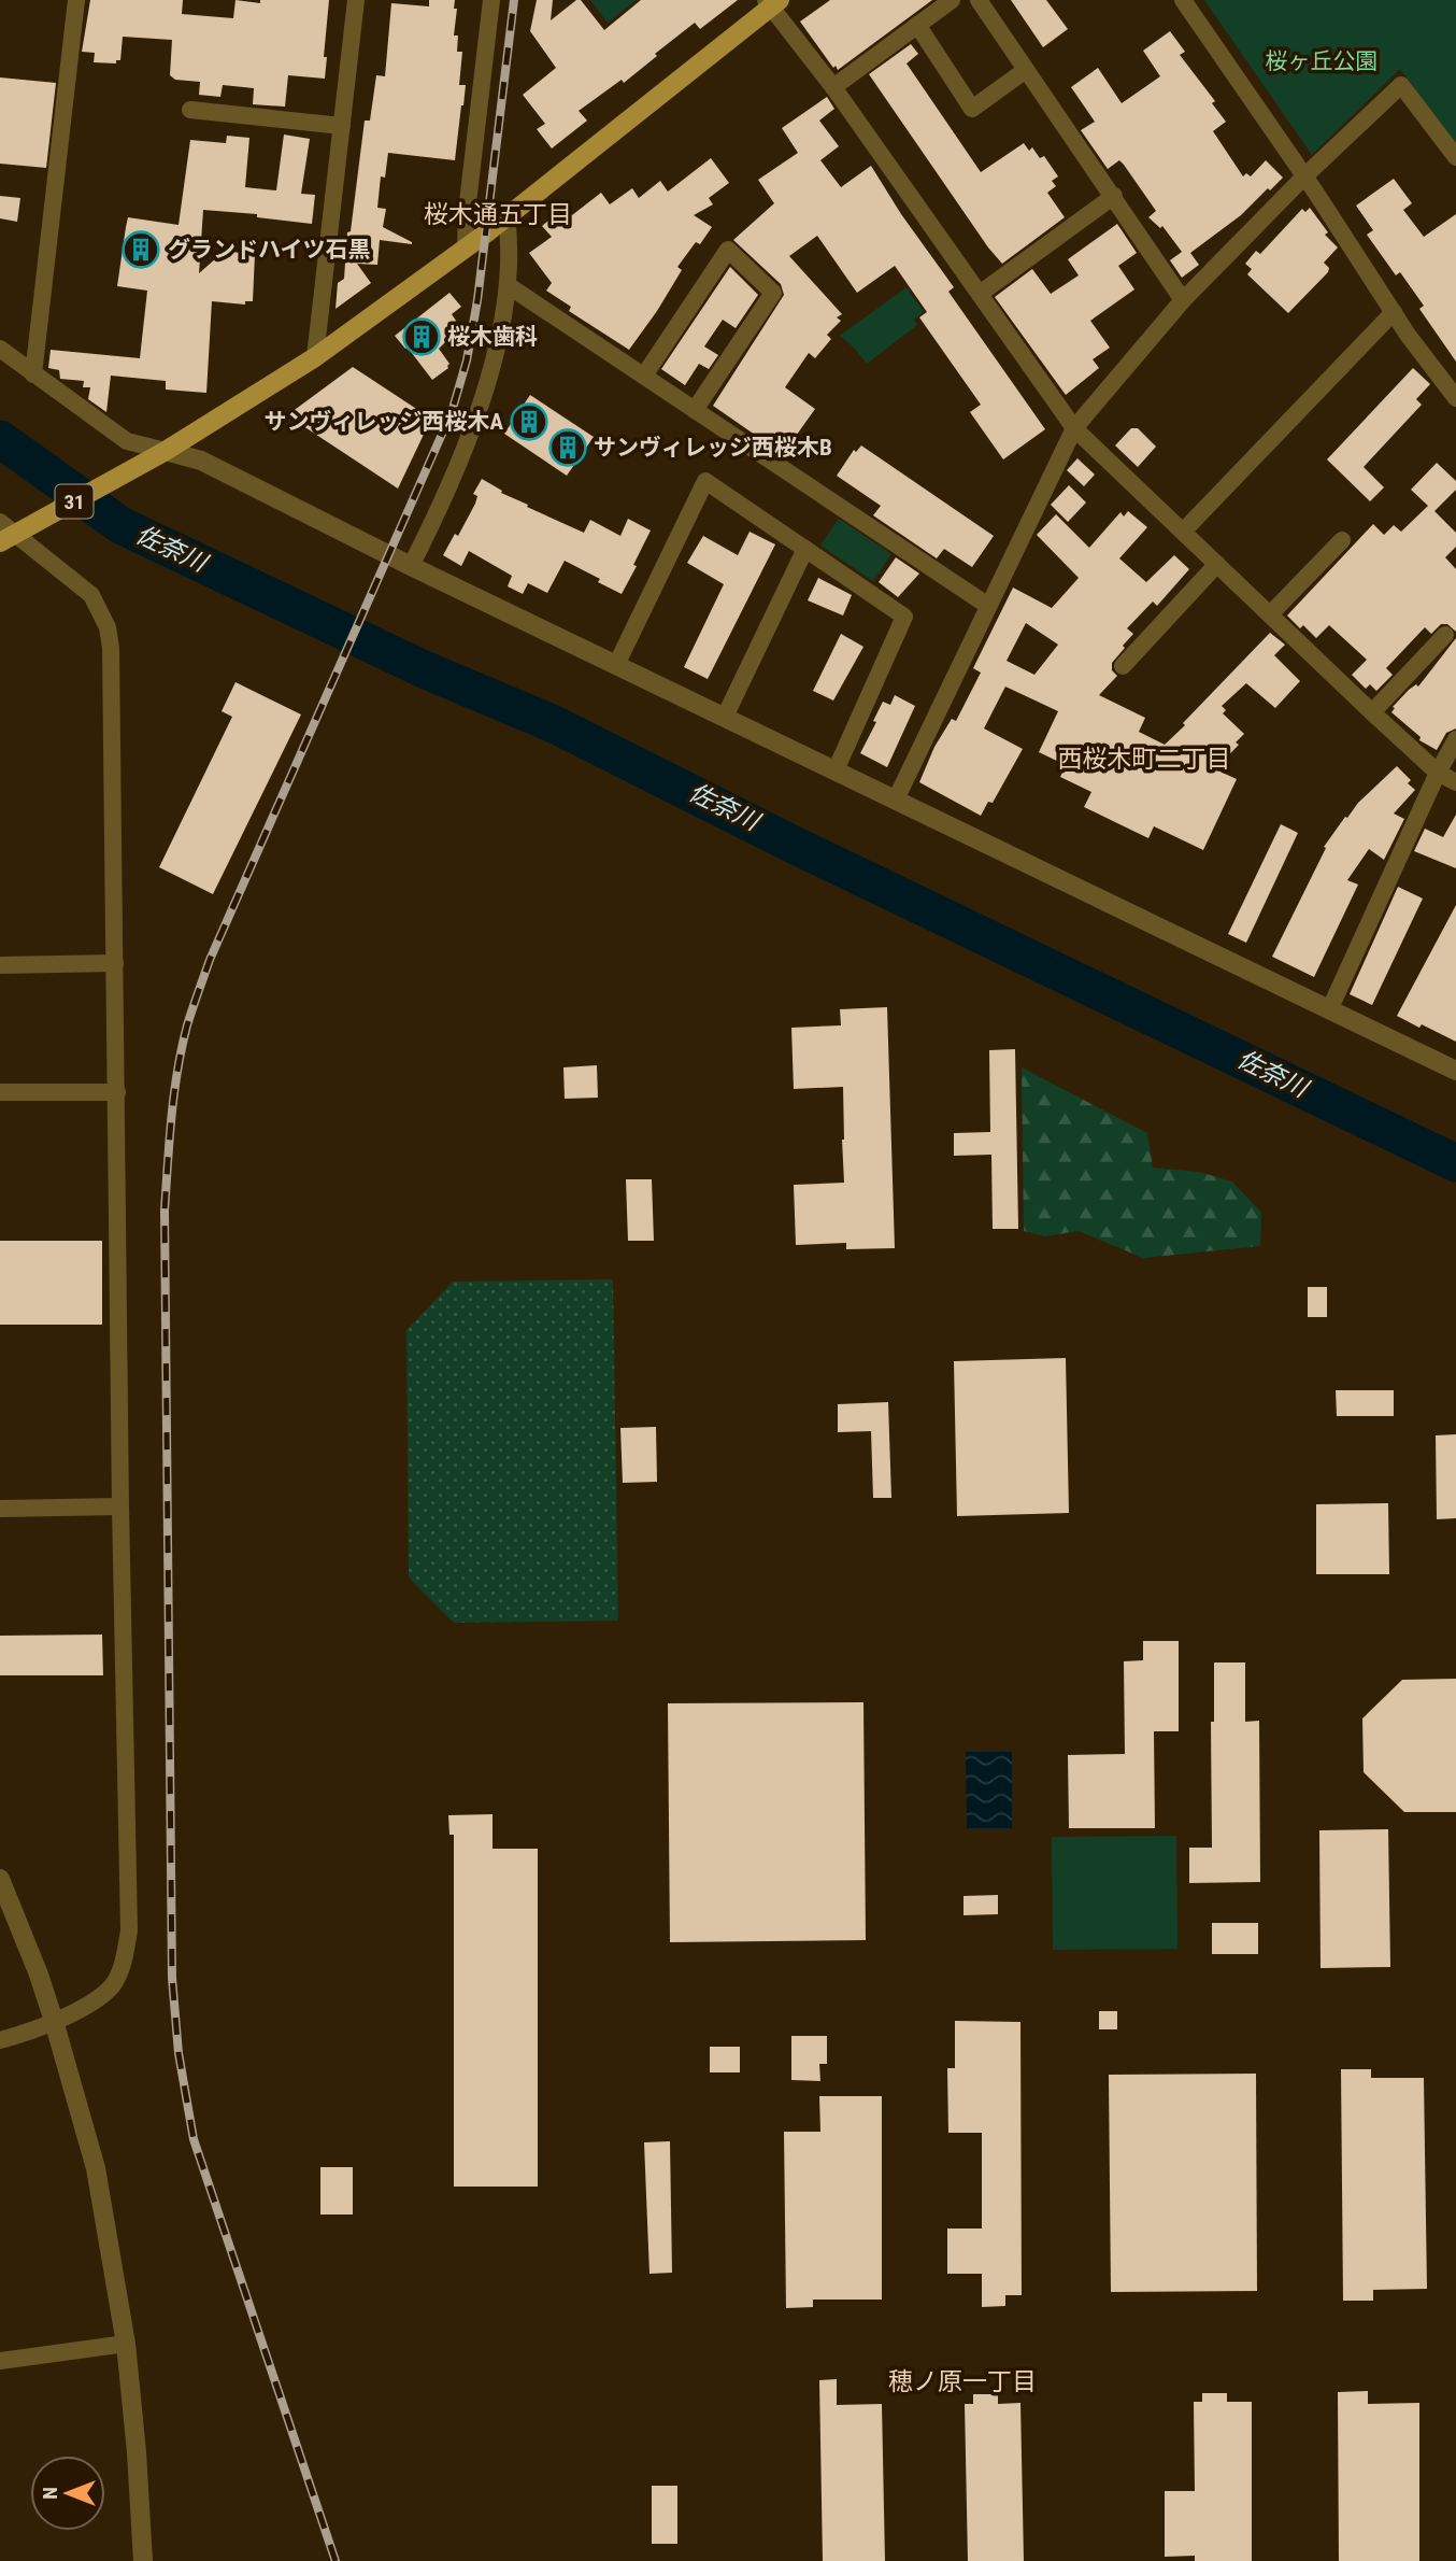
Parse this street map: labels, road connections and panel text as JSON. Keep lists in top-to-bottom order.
{
  "streets": {
    "main road": ["31"]
  },
  "districts": ["桜木通五丁目", "西桜木町二丁目", "穂ノ原一丁目"],
  "water": ["佐奈川"],
  "parks": ["桜ヶ丘公園"],
  "places": {
    "building": [
      "グランドハイツ石黒",
      "桜木歯科",
      "サンヴィレッジ西桜木A",
      "サンヴィレッジ西桜木B"
    ]
  },
  "north": "left"
}
